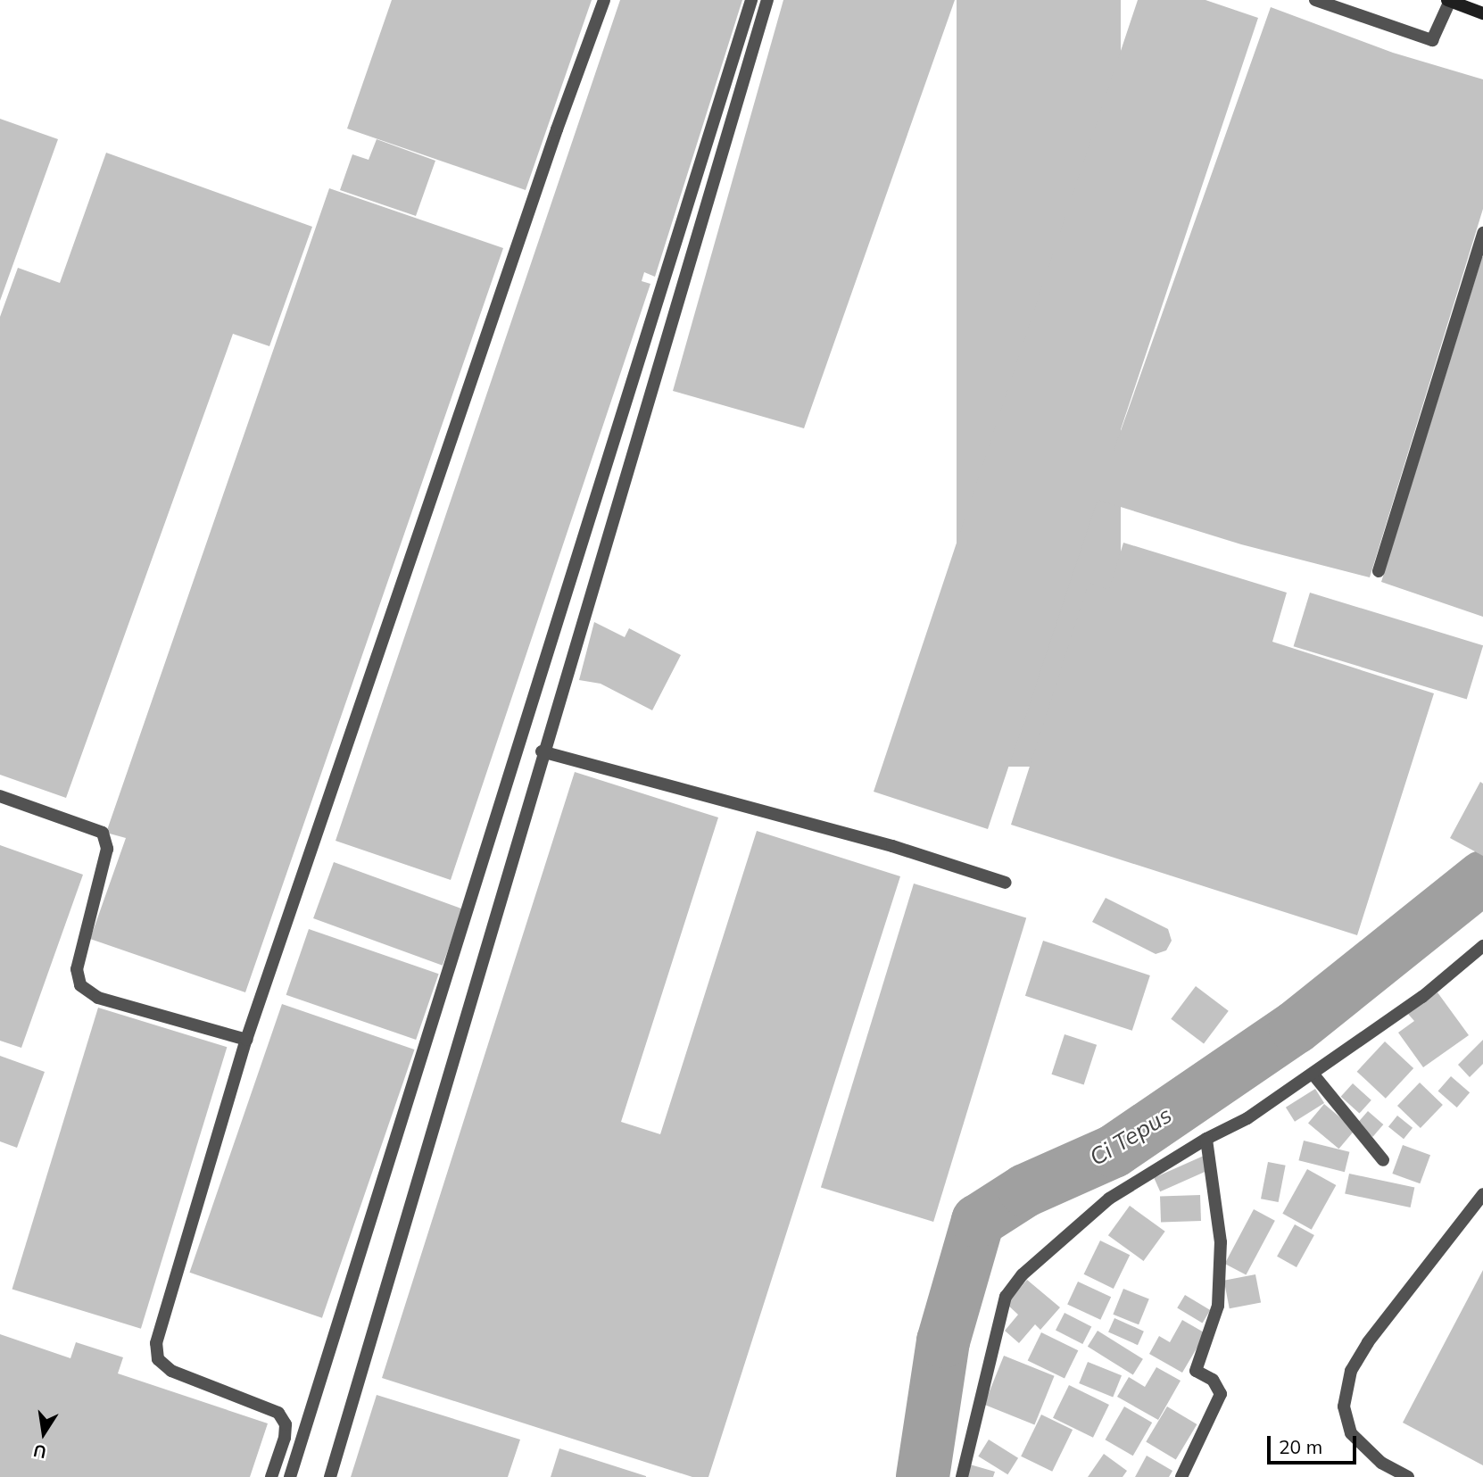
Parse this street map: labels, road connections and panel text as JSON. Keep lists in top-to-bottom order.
{
  "water": ["Ci Tepus"],
  "scale_bar": "20 m",
  "north": "bottom"
}
